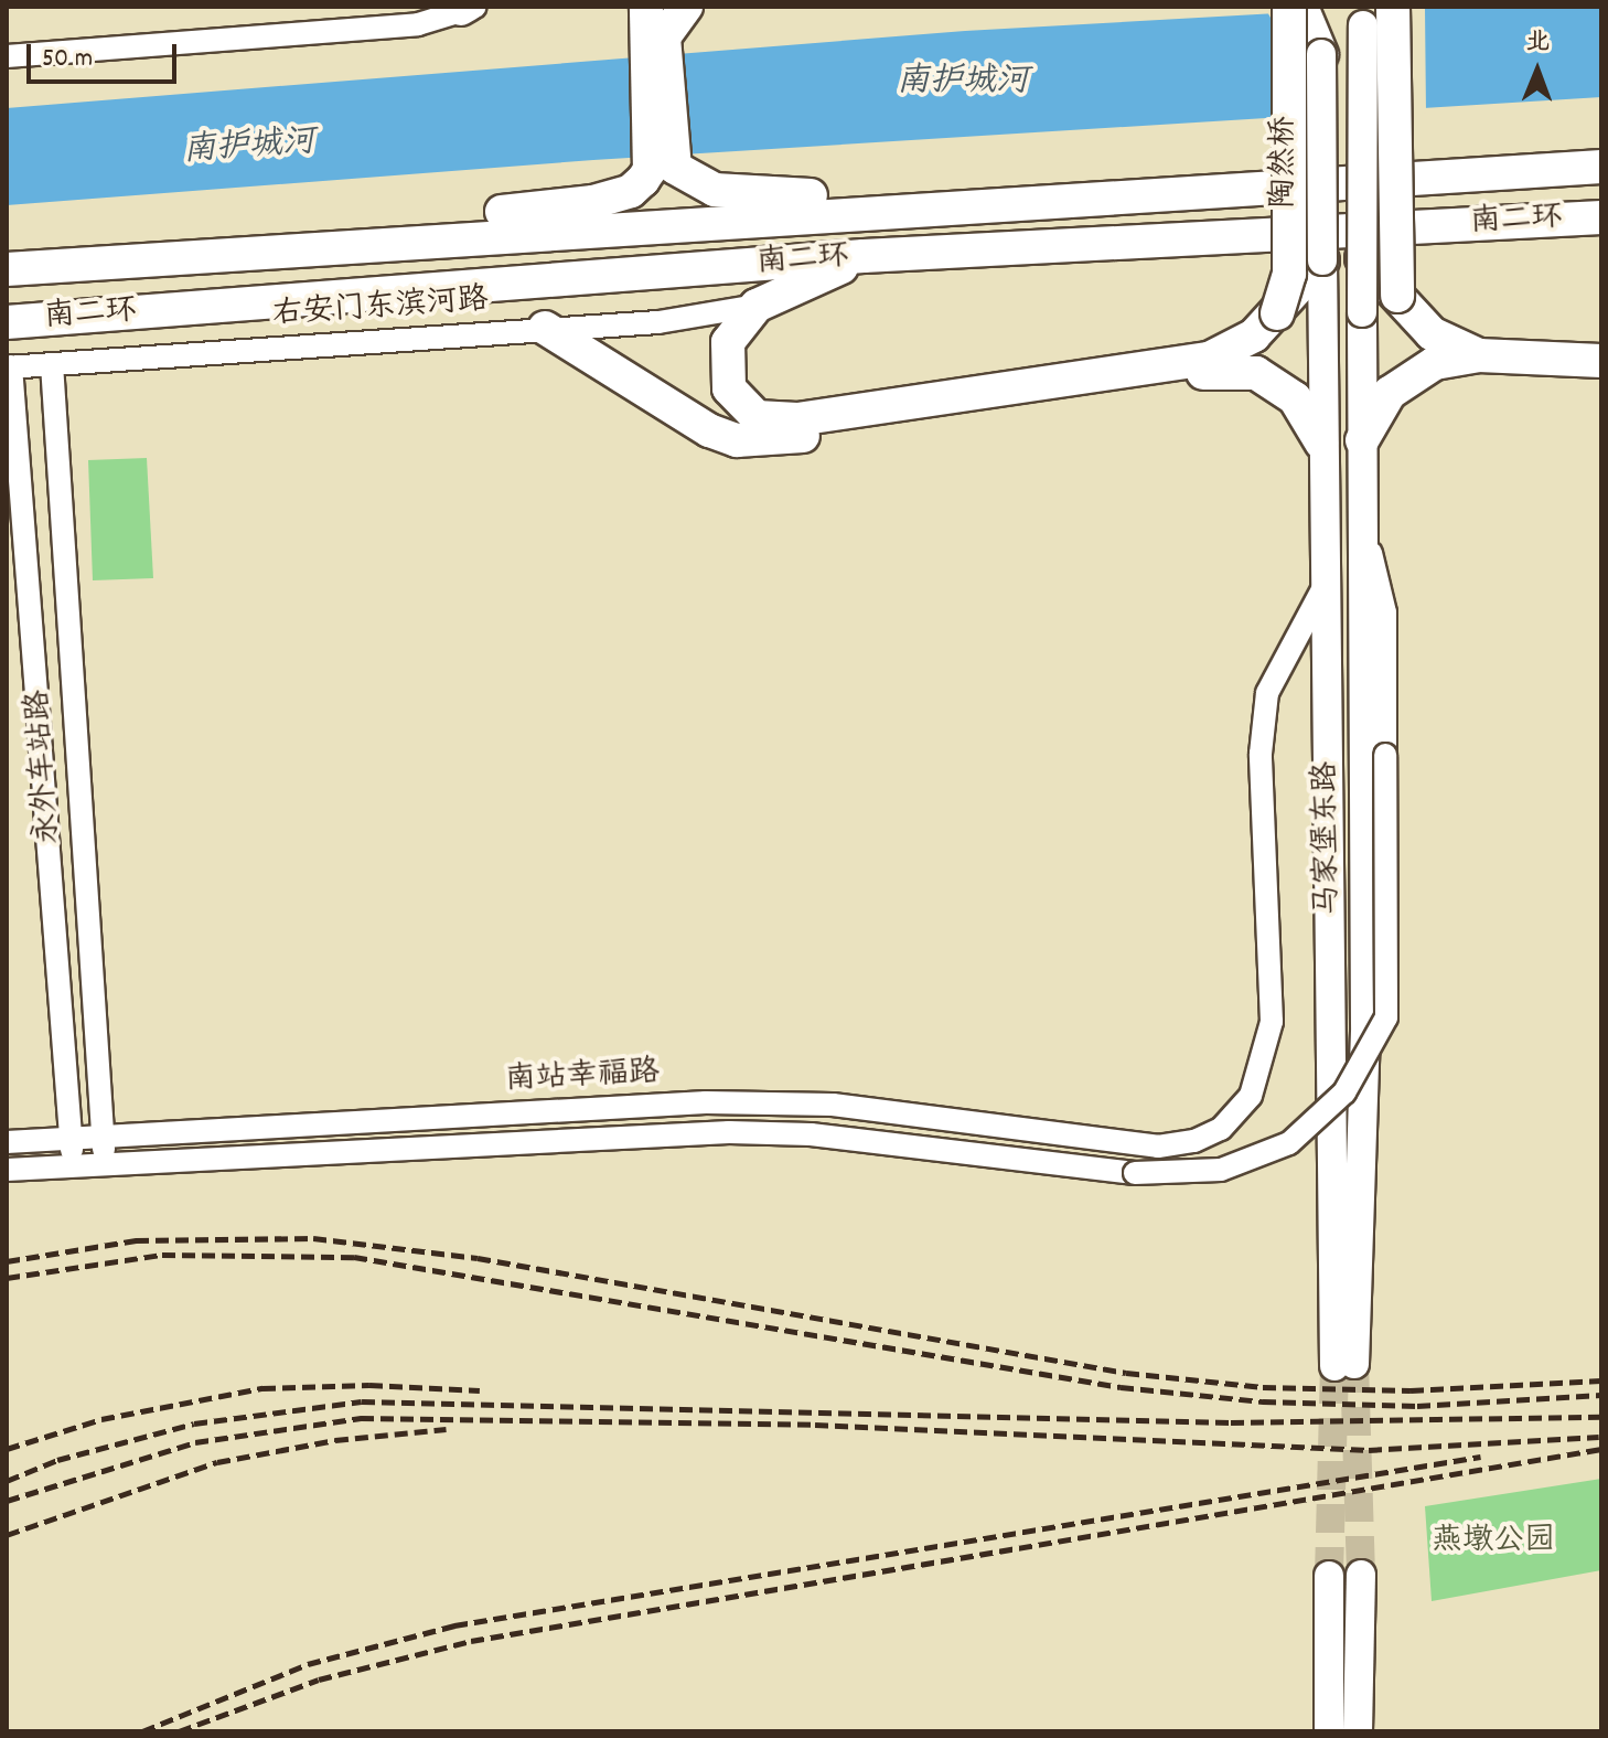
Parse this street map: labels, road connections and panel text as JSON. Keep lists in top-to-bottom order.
{
  "streets": {
    "highway": ["南二环"],
    "main road": ["陶然桥", "马家堡东路"],
    "street": ["右安门东滨河路", "永外车站路", "南站幸福路"]
  },
  "crossings": [
    ["陶然桥", "马家堡东路"],
    ["右安门东滨河路", "永外车站路"],
    ["永外车站路", "南站幸福路"],
    ["马家堡东路", "南站幸福路"]
  ],
  "water": ["南护城河"],
  "parks": ["燕墩公园"],
  "scale_bar": "50 m",
  "north": "top"
}
